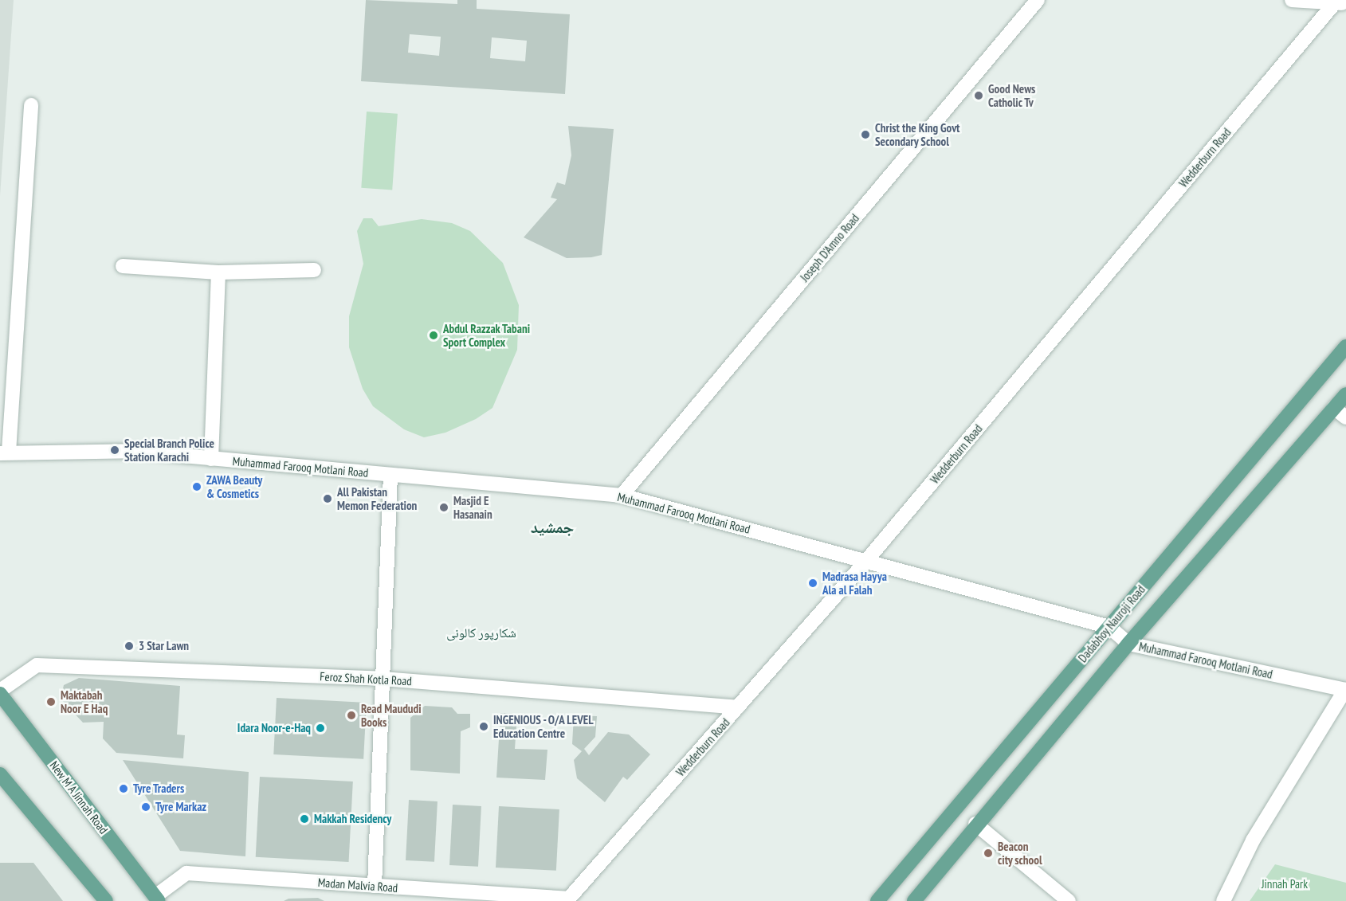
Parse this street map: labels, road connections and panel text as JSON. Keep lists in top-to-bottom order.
{
  "streets": {
    "main road": ["Dadabhoy Nauroji Road", "New M A Jinnah Road"],
    "street": [
      "Wedderburn Road",
      "Joseph D'Amno Road",
      "Muhammad Farooq Motlani Road",
      "Feroz Shah Kotla Road",
      "Madan Malvia Road"
    ]
  },
  "crossings": [
    ["Wedderburn Road", "Muhammad Farooq Motlani Road"],
    ["Wedderburn Road", "Feroz Shah Kotla Road"],
    ["Wedderburn Road", "Madan Malvia Road"],
    ["Joseph D'Amno Road", "Muhammad Farooq Motlani Road"],
    ["Muhammad Farooq Motlani Road", "Dadabhoy Nauroji Road"],
    ["New M A Jinnah Road", "Madan Malvia Road"]
  ],
  "districts": ["جمشید", "شکارپور کالونی"],
  "parks": ["Jinnah Park"],
  "places": [
    "Good News Catholic Tv",
    "Christ the King Govt Secondary School",
    "Abdul Razzak Tabani Sport Complex",
    "Special Branch Police Station Karachi",
    "ZAWA Beauty & Cosmetics",
    "All Pakistan Memon Federation",
    "Masjid E Hasanain",
    "Madrasa Hayya Ala al Falah",
    "3 Star Lawn",
    "Maktabah Noor E Haq",
    "Read Maududi Books",
    "INGENIOUS - O/A LEVEL Education Centre",
    "Idara Noor-e-Haq",
    "Tyre Traders",
    "Tyre Markaz",
    "Makkah Residency",
    "Beacon city school"
  ]
}
